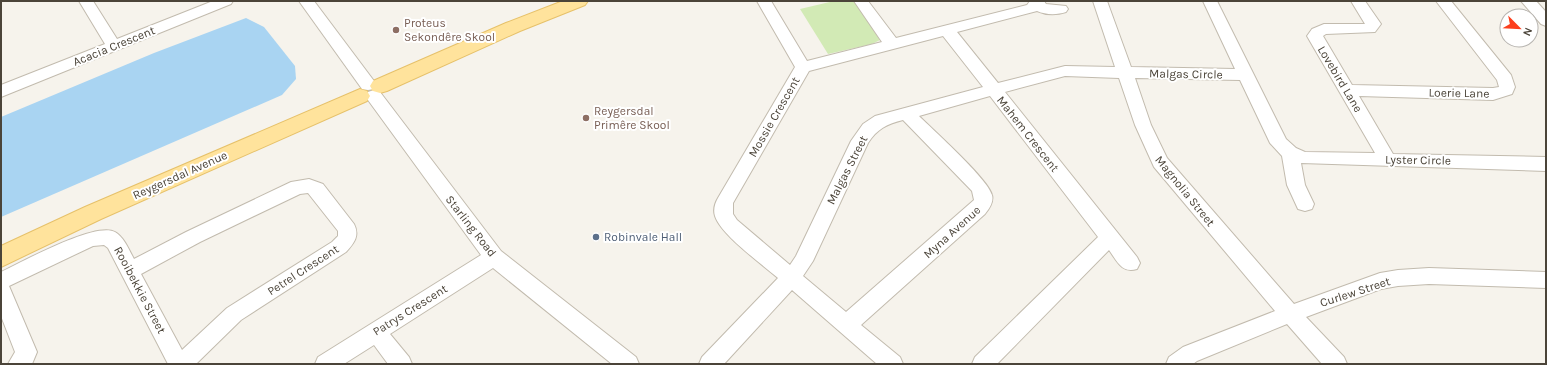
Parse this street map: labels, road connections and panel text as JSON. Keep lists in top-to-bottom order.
{
  "streets": {
    "main road": ["Reygersdal Avenue"],
    "street": [
      "Acacia Crescent",
      "Malgas Circle",
      "Lovebird Lane",
      "Loerie Lane",
      "Mossie Crescent",
      "Mahem Crescent",
      "Lyster Circle",
      "Malgas Street",
      "Magnolia Street",
      "Starling Road",
      "Myna Avenue",
      "Petrel Crescent",
      "Rooibekkie Street",
      "Curlew Street",
      "Patrys Crescent"
    ]
  },
  "crossings": [
    ["Malgas Circle", "Malgas Street"],
    ["Malgas Circle", "Magnolia Street"],
    ["Lovebird Lane", "Loerie Lane"],
    ["Lovebird Lane", "Lyster Circle"],
    ["Mossie Crescent", "Mahem Crescent"],
    ["Mossie Crescent", "Malgas Street"],
    ["Mahem Crescent", "Malgas Street"],
    ["Malgas Street", "Magnolia Street"],
    ["Malgas Street", "Myna Avenue"],
    ["Reygersdal Avenue", "Starling Road"],
    ["Magnolia Street", "Curlew Street"],
    ["Starling Road", "Patrys Crescent"],
    ["Petrel Crescent", "Rooibekkie Street"]
  ],
  "places": ["Proteus Sekondêre Skool", "Reygersdal Primêre Skool", "Robinvale Hall"],
  "north": "bottom right"
}
